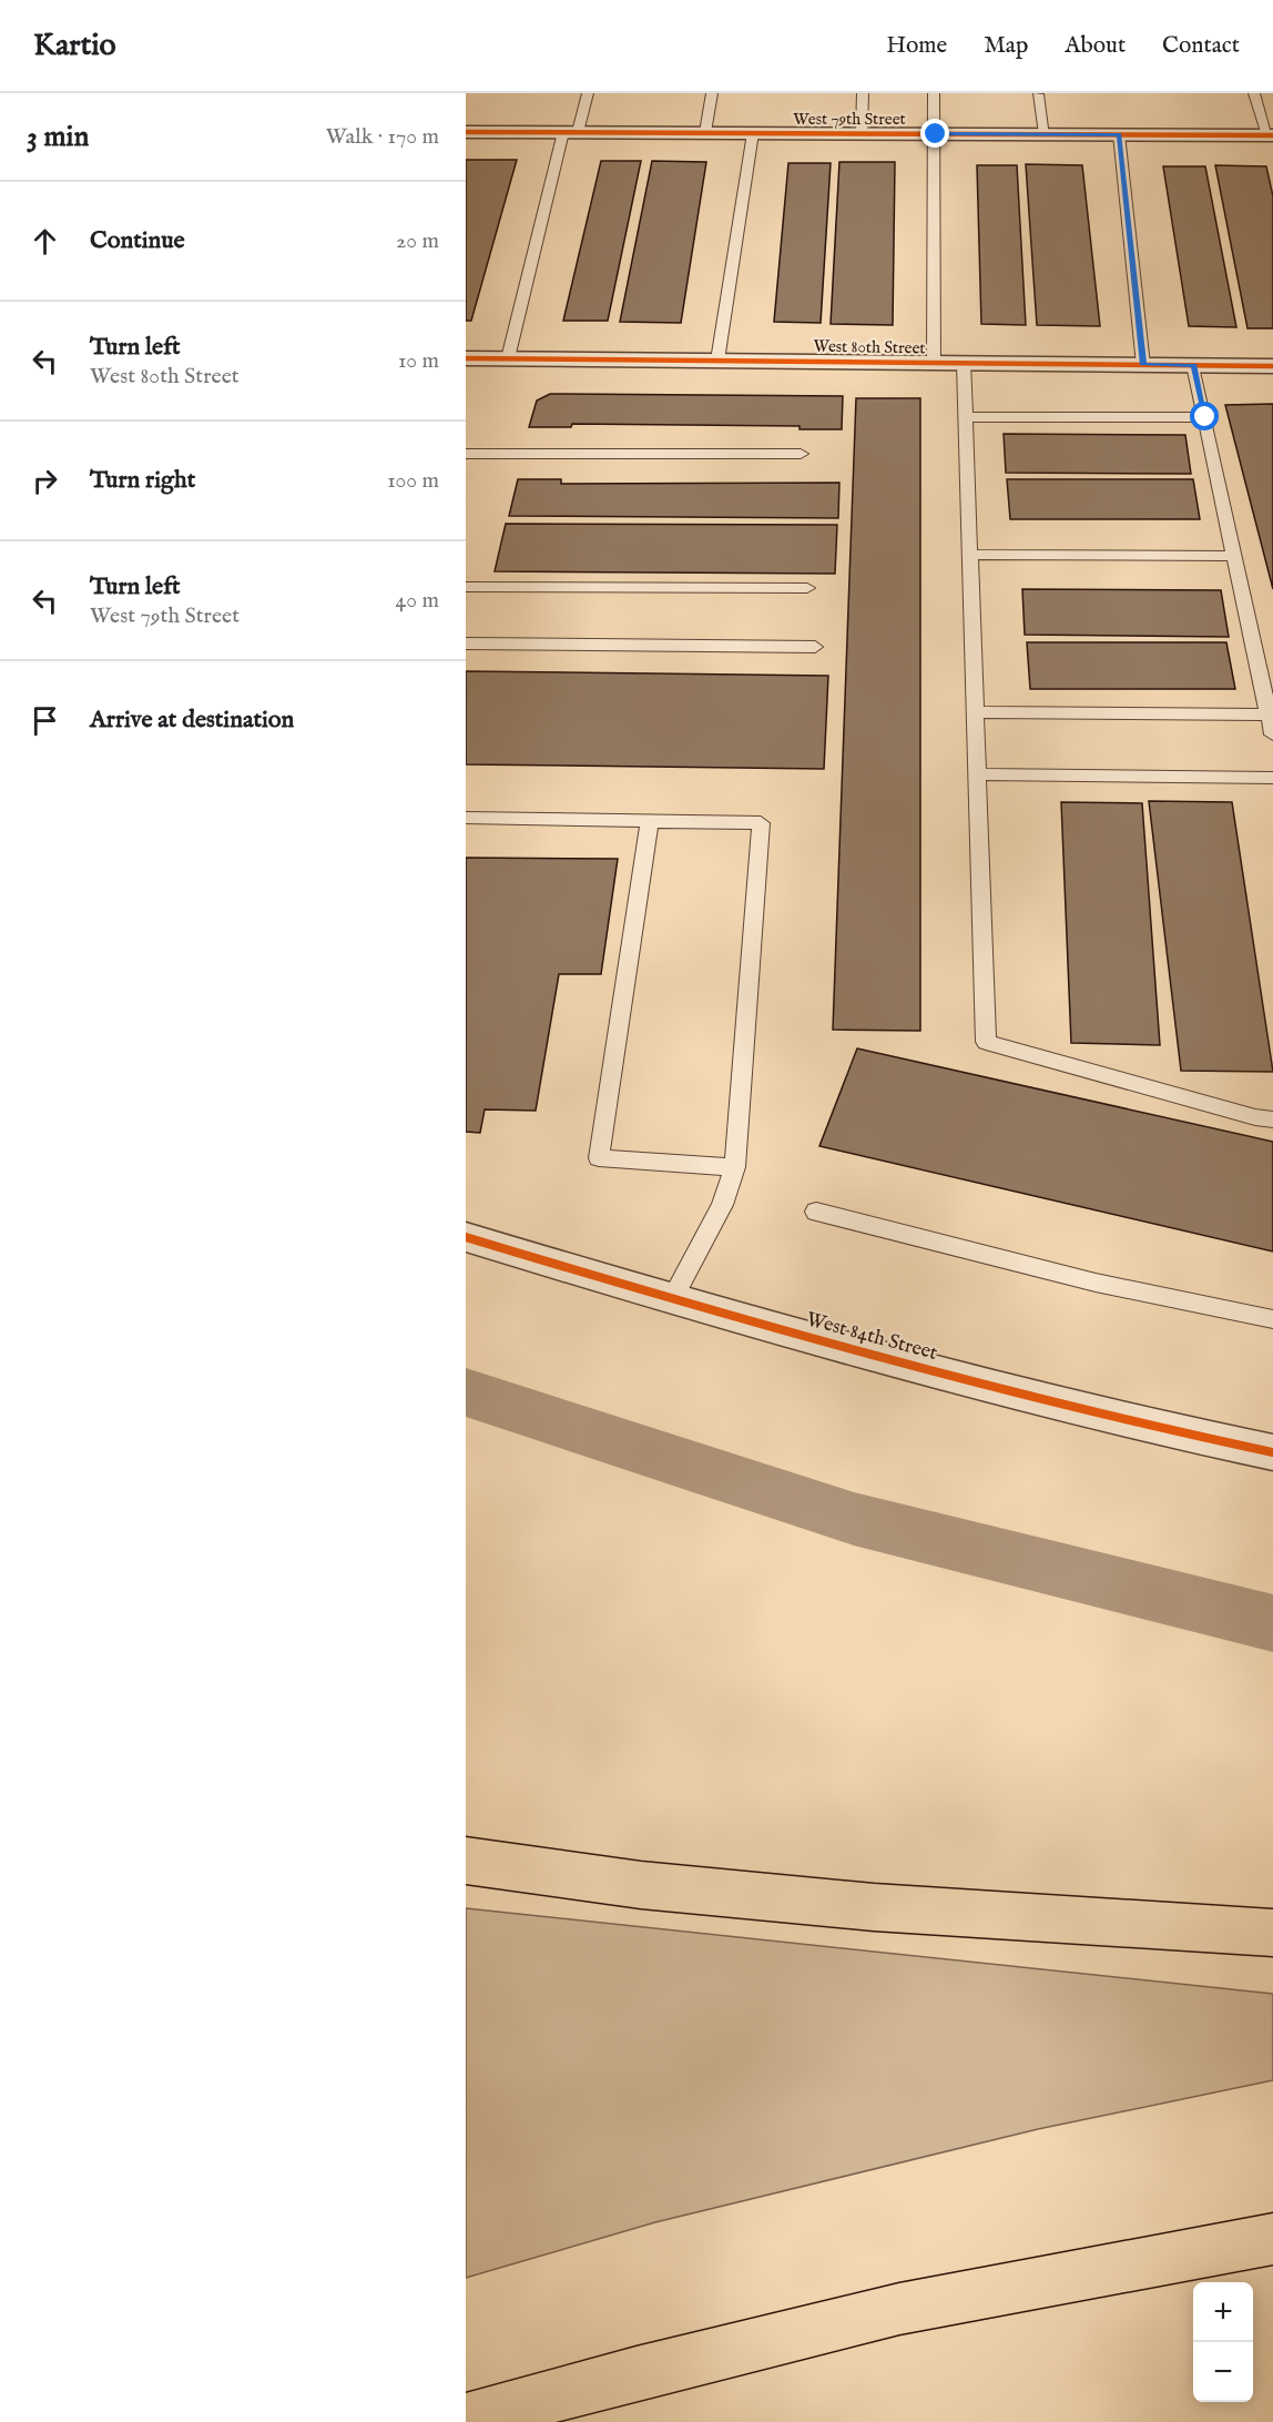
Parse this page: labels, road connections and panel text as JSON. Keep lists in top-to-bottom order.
{
  "streets": {
    "street": ["West 79th Street", "West 80th Street", "West 84th Street"]
  },
  "page": {
    "header": "Kartio",
    "nav": [
      "Home",
      "Map",
      "About",
      "Contact"
    ],
    "heading": ["3 min", "Walk · 170 m"],
    "list": [
      ["Continue", "20 m"],
      ["Turn left", "West 80th Street", "10 m"],
      ["Turn right", "100 m"],
      ["Turn left", "West 79th Street", "40 m"],
      "Arrive at destination"
    ],
    "map_buttons": ["+", "−"]
  }
}
